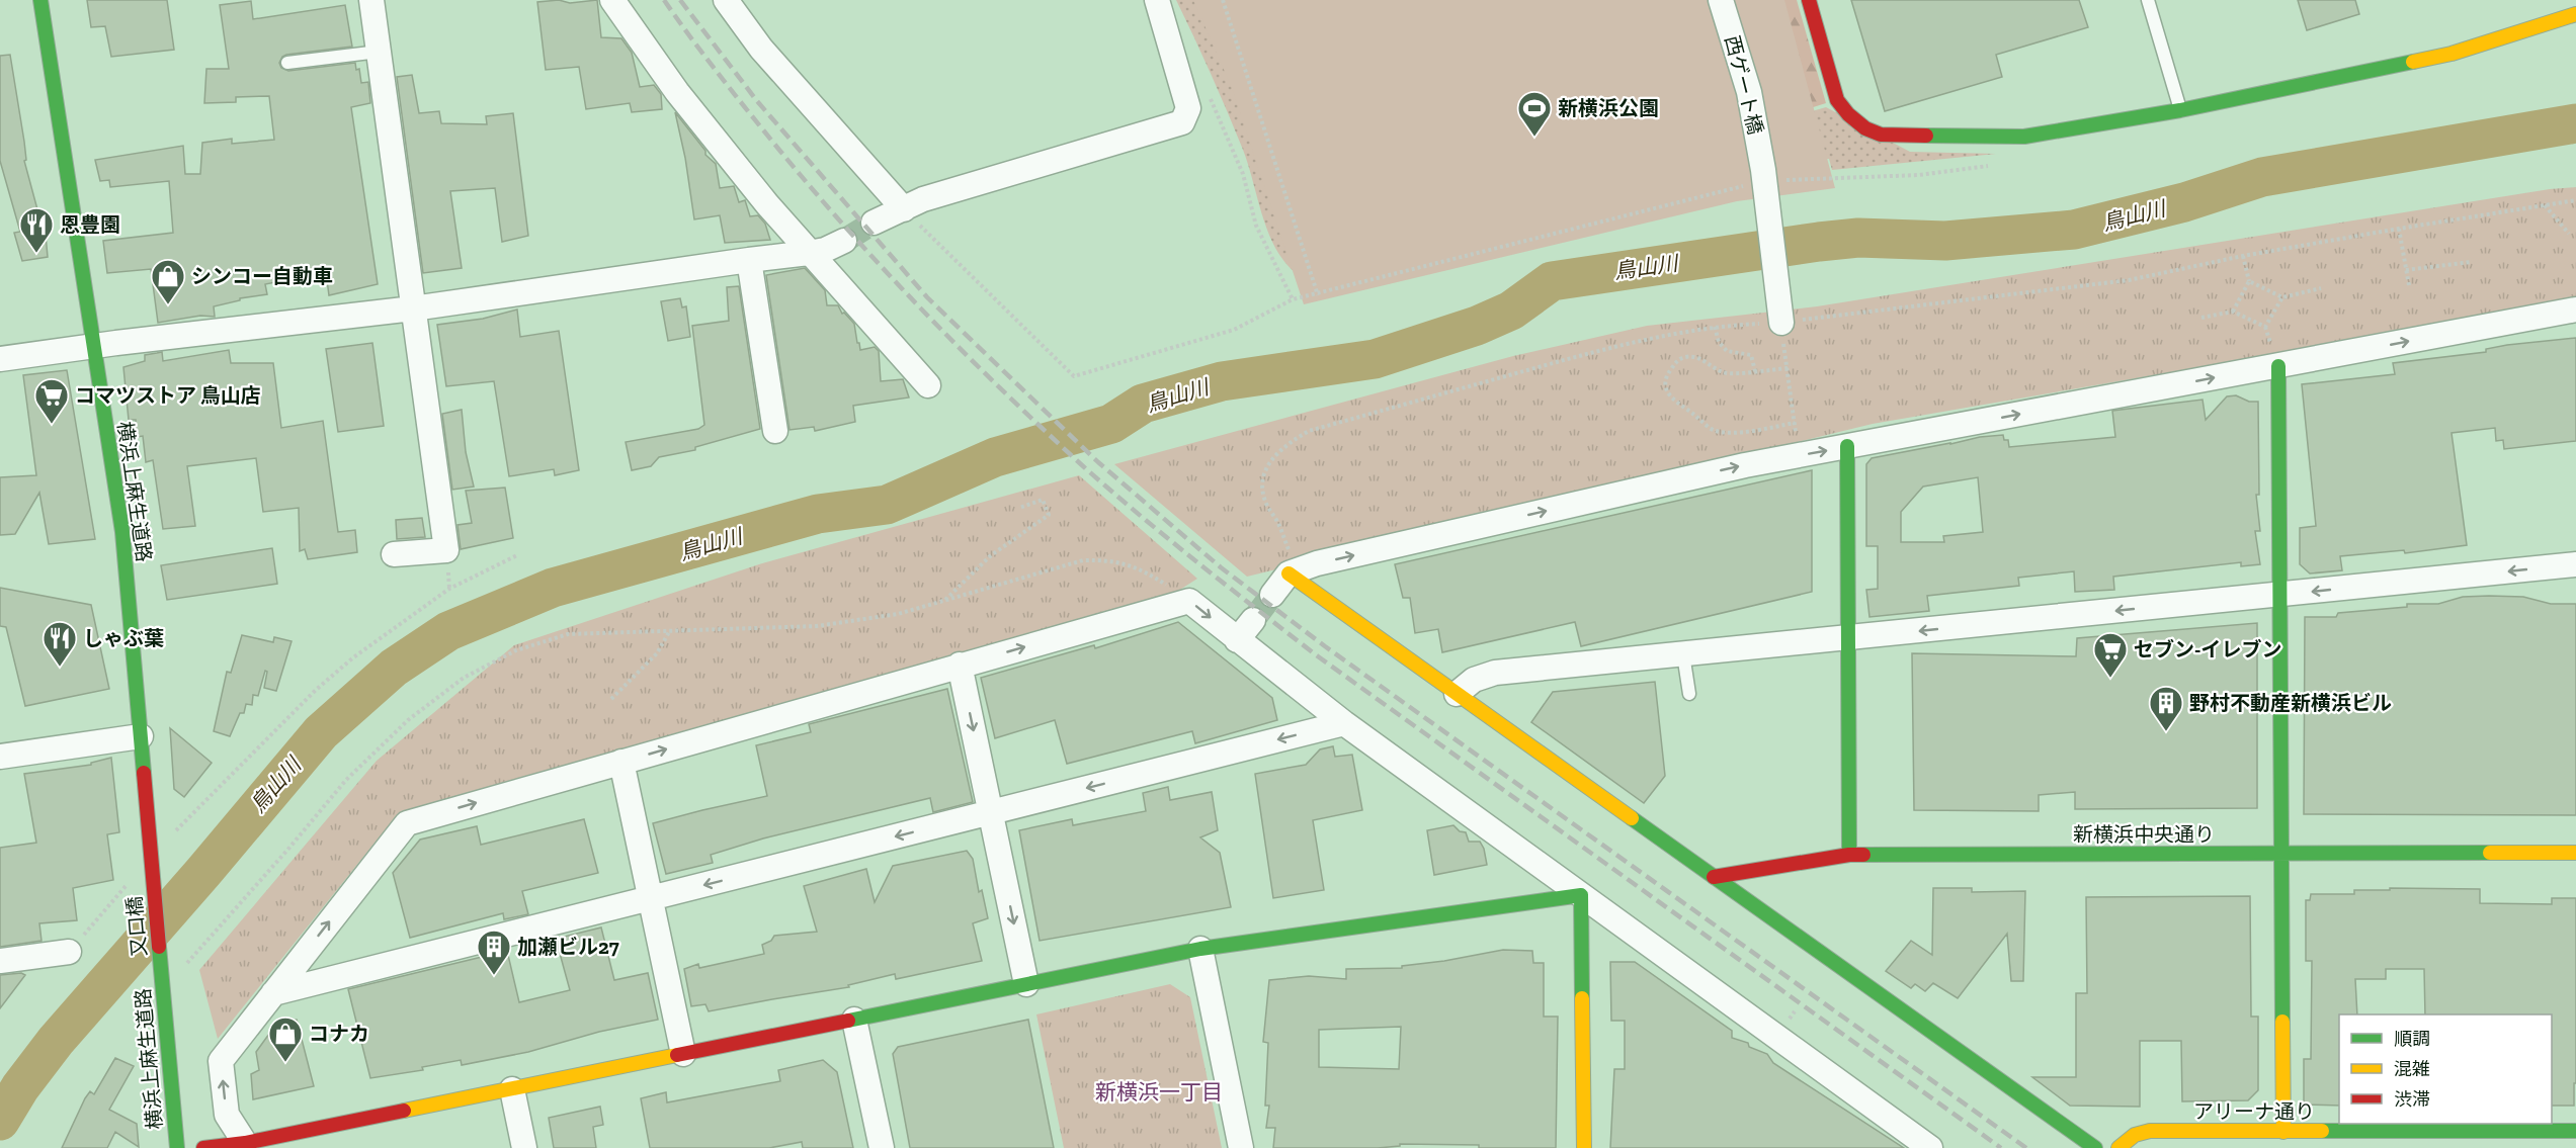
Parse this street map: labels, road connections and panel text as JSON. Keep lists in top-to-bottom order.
{
  "streets": {
    "street": [
      "西ゲート橋",
      "横浜上麻生道路",
      "新横浜中央通り",
      "又口橋",
      "アリーナ通り"
    ]
  },
  "crossings": [
    ["横浜上麻生道路", "又口橋"]
  ],
  "districts": ["新横浜一丁目"],
  "water": ["鳥山川"],
  "places": {
    "sports": ["新横浜公園"],
    "restaurant": ["恩豊園", "しゃぶ葉"],
    "shop": ["シンコー自動車", "コナカ"],
    "supermarket": ["コマツストア 鳥山店", "セブン-イレブン"],
    "building": ["野村不動産新横浜ビル", "加瀬ビル27"]
  },
  "legend": ["順調", "混雑", "渋滞"]
}
